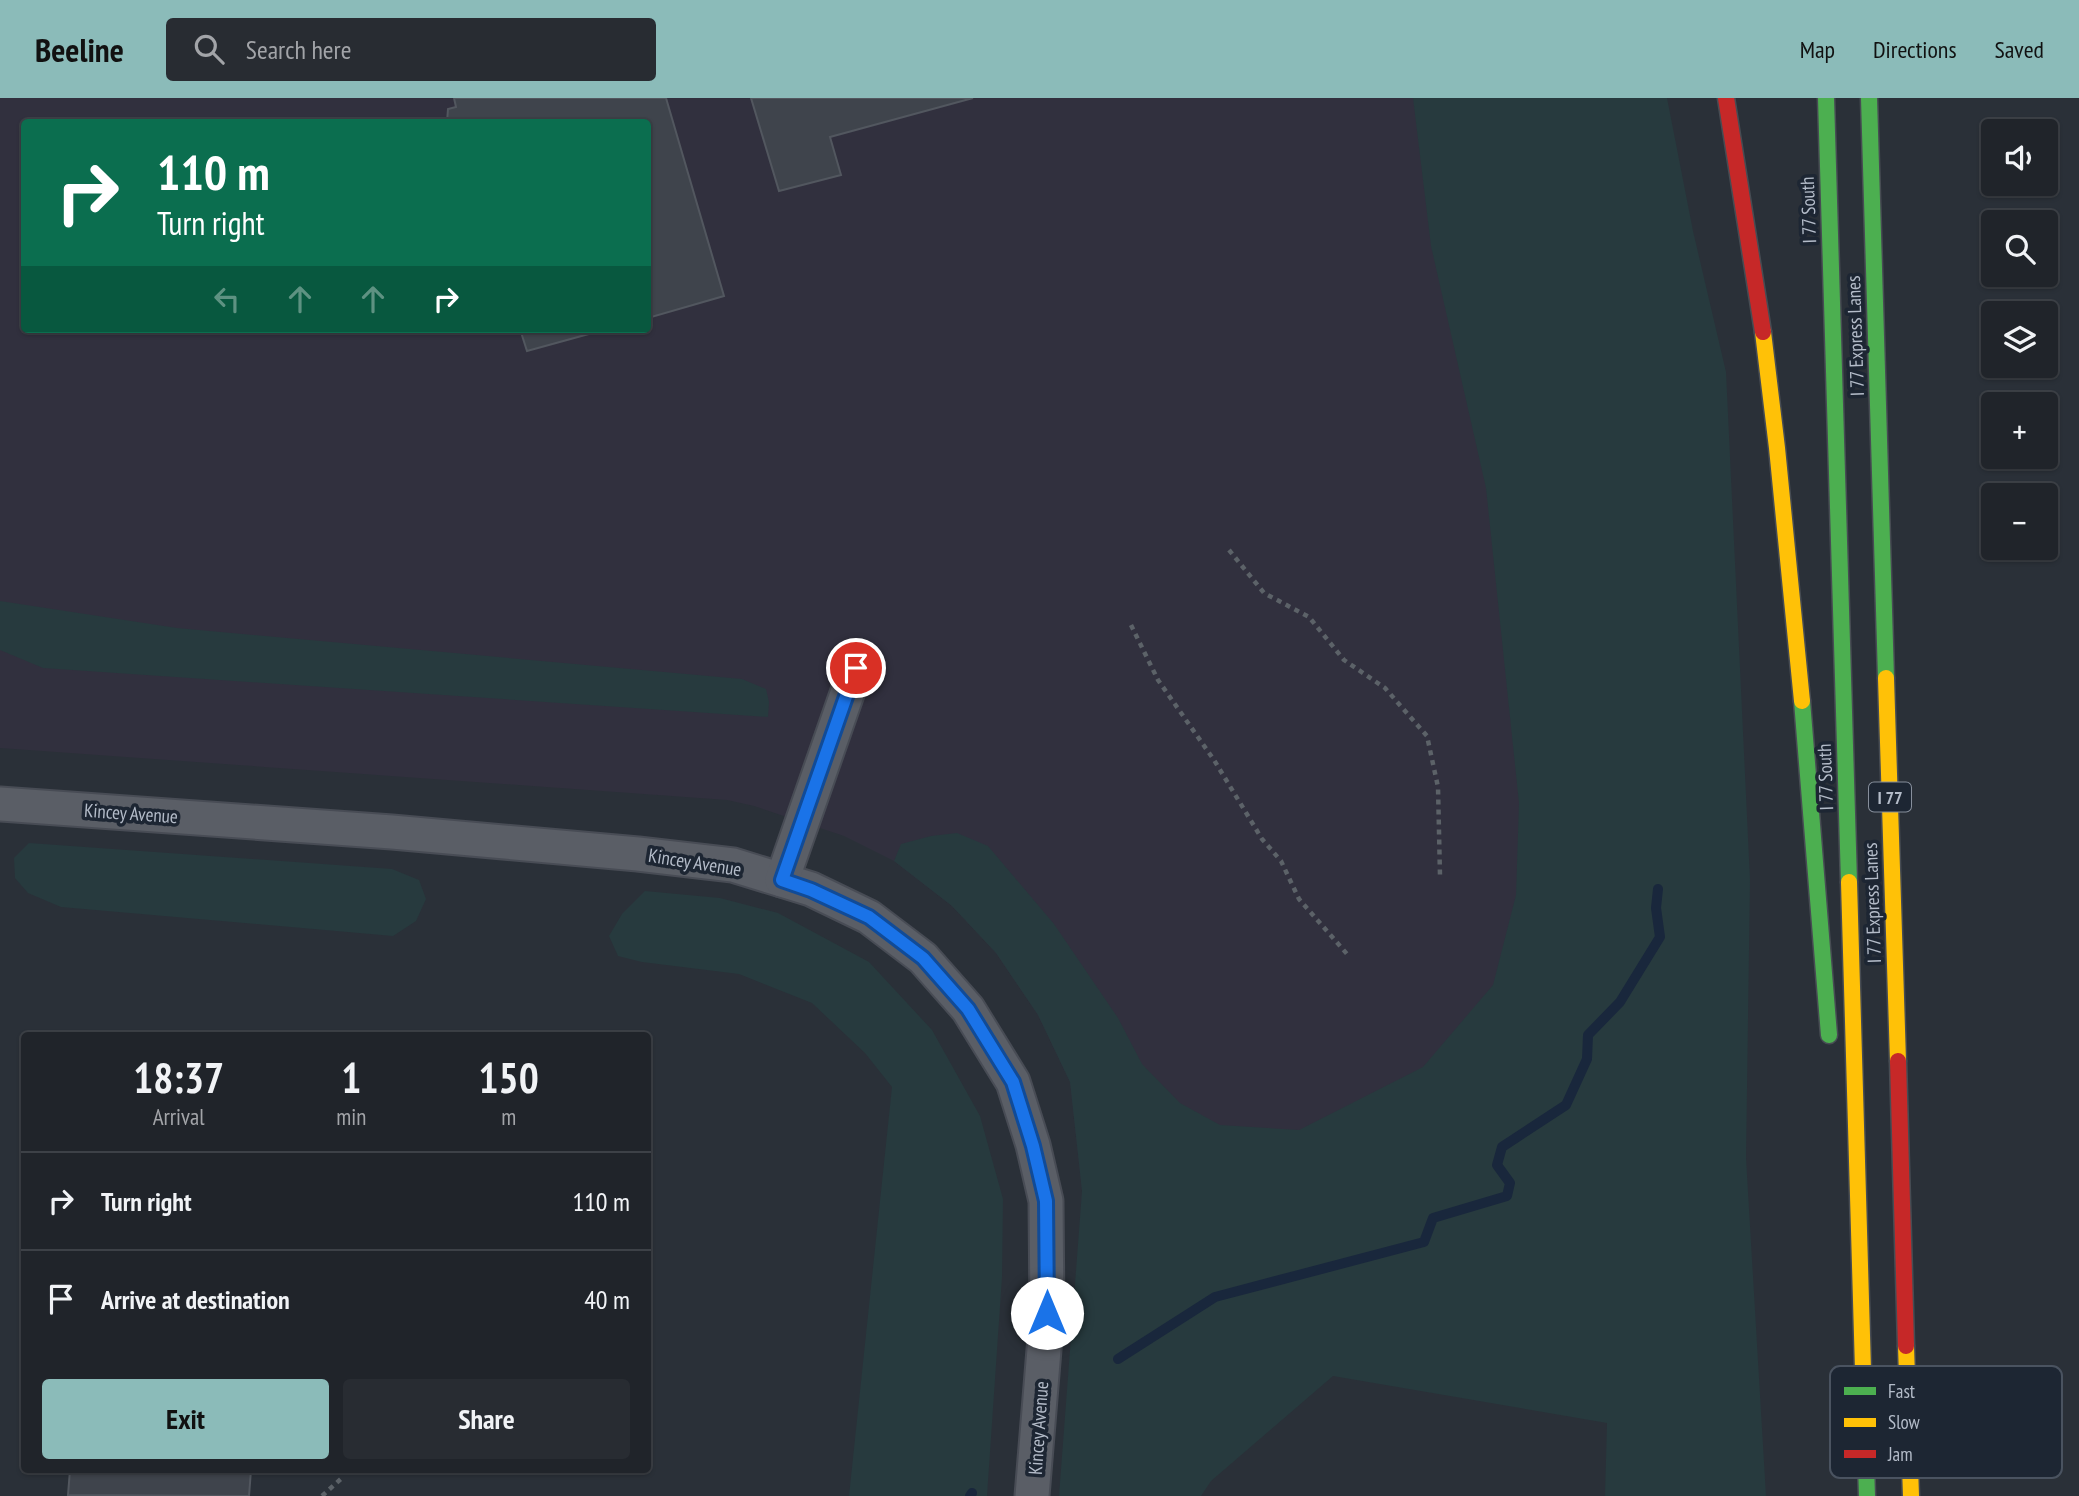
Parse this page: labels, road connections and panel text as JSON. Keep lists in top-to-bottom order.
{
  "streets": {
    "highway": ["I 77 South", "I 77 Express Lanes", "I 77"],
    "street": ["Kincey Avenue"]
  },
  "legend": ["Fast", "Slow", "Jam"],
  "page": {
    "header": "Beeline",
    "search": "Search here",
    "nav": ["Map", "Directions", "Saved"],
    "map_buttons": ["+", "−"],
    "turn": ["110 m", "Turn right"],
    "eta": [
      "18:37",
      "Arrival",
      "1",
      "min",
      "150",
      "m"
    ],
    "list": [
      {
        "name": "Turn right",
        "value": "110 m"
      },
      {
        "name": "Arrive at destination",
        "value": "40 m"
      }
    ],
    "buttons": ["Exit", "Share"]
  }
}
